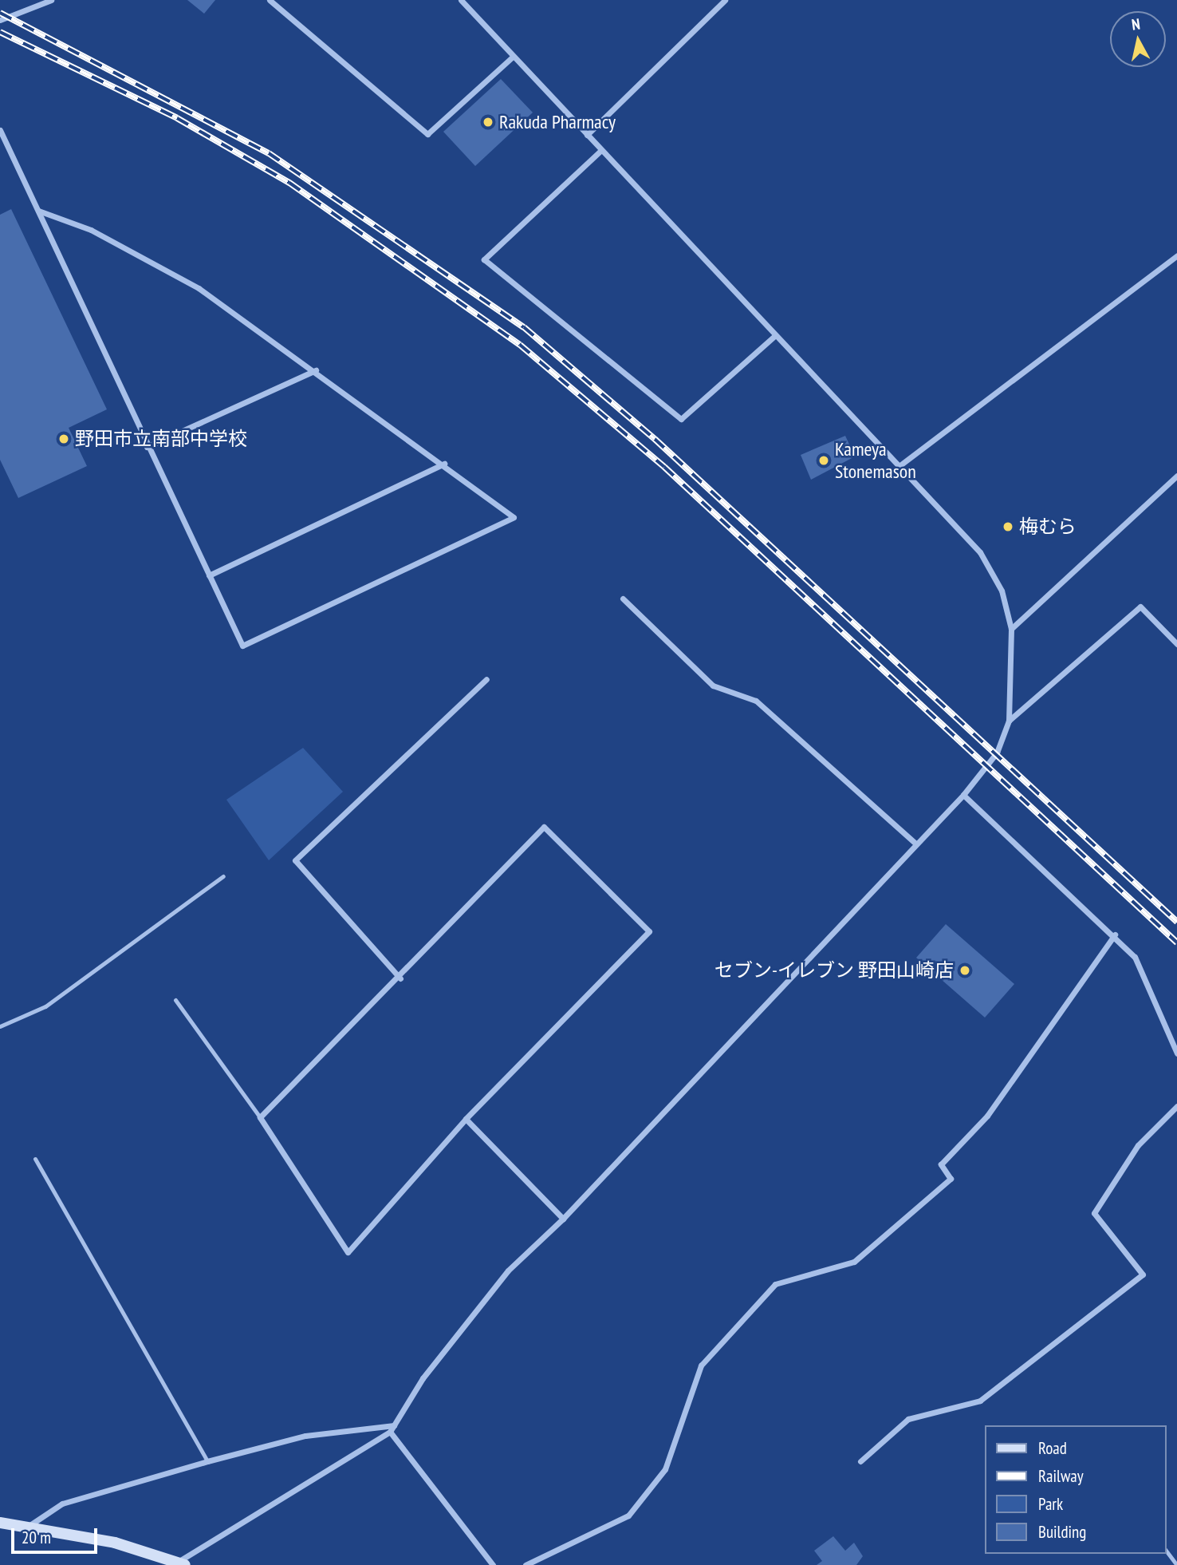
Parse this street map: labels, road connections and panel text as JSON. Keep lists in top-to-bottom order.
{
  "places": [
    "Rakuda Pharmacy",
    "野田市立南部中学校",
    "Kameya Stonemason",
    "梅むら",
    "セブン-イレブン 野田山崎店"
  ],
  "legend": [
    "Road",
    "Railway",
    "Park",
    "Building"
  ],
  "scale_bar": "20 m",
  "north": "top"
}
